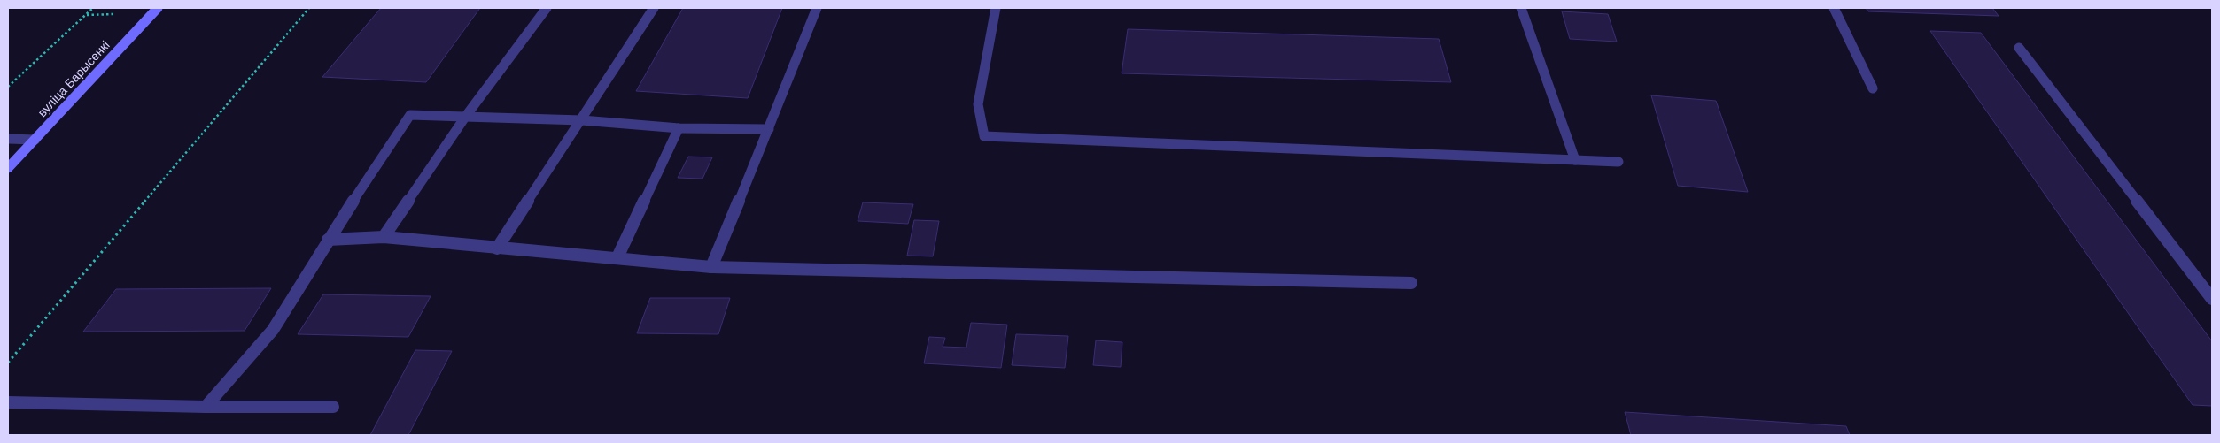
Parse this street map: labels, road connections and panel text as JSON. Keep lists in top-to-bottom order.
{
  "streets": {
    "main road": ["вуліца Барысенкі"]
  }
}
